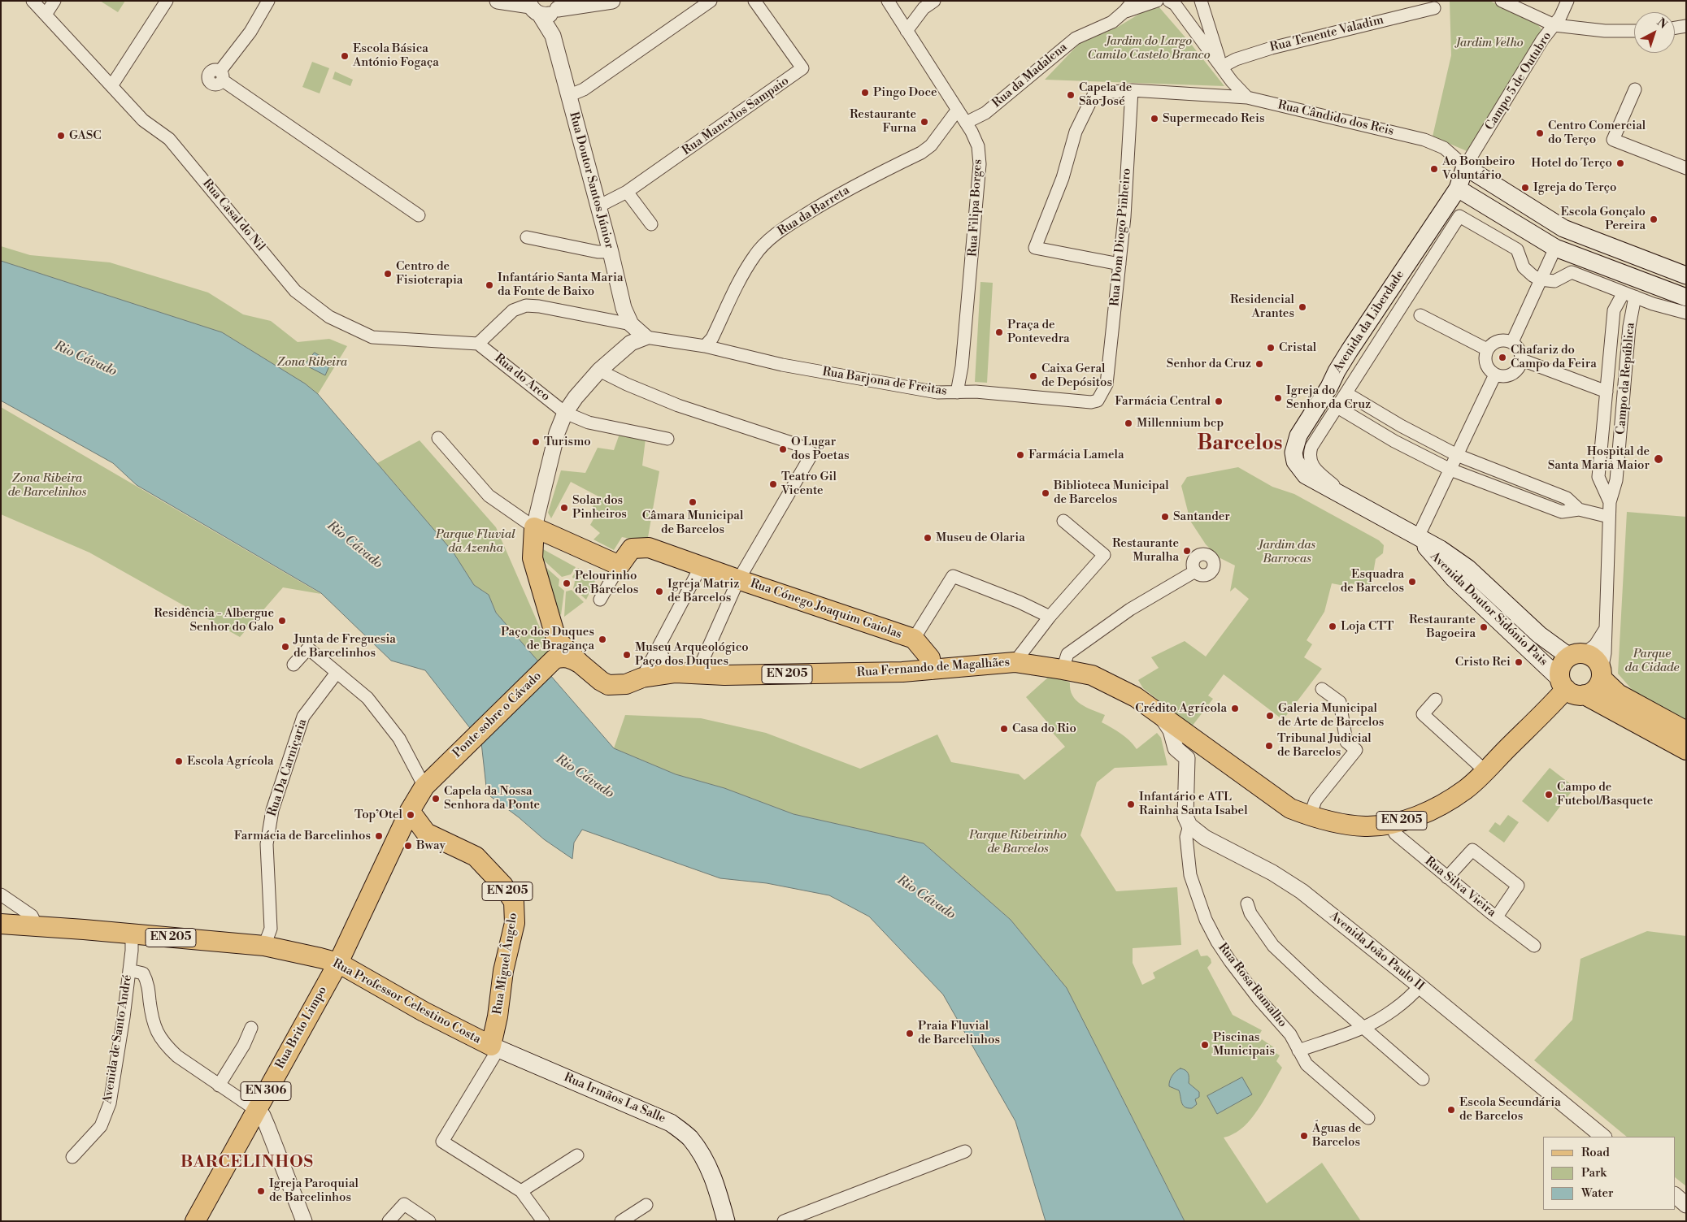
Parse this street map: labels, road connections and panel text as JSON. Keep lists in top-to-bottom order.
{
  "streets": {
    "main road": [
      "Avenida da Liberdade",
      "Rua Cónego Joaquim Gaiolas",
      "Avenida Doutor Sidónio Pais",
      "Rua Fernando de Magalhães",
      "EN 205",
      "Ponte sobre o Cávado",
      "Rua Miguel Ângelo",
      "Rua Professor Celestino Costa",
      "Rua Brito Limpo",
      "EN 306",
      "Rua Irmãos La Salle"
    ],
    "street": [
      "Rua Tenente Valadim",
      "Rua da Madalena",
      "Campo 5 de Outubro",
      "Rua Mancelos Sampaio",
      "Rua Cândido dos Reis",
      "Rua Doutor Santos Júnior",
      "Rua Filipa Borges",
      "Rua da Barreta",
      "Rua Casal do Nil",
      "Rua Dom Diogo Pinheiro",
      "Rua do Arco",
      "Campo da República",
      "Rua Barjona de Freitas",
      "Rua Da Carniçaria",
      "Rua Silva Vieira",
      "Avenida João Paulo II",
      "Rua Rosa Ramalho",
      "Avenida de Santo André"
    ]
  },
  "crossings": [
    ["Rua da Madalena", "Rua Filipa Borges"],
    ["Campo 5 de Outubro", "Rua Cândido dos Reis"],
    ["Campo 5 de Outubro", "Avenida da Liberdade"],
    ["Rua Mancelos Sampaio", "Rua Doutor Santos Júnior"],
    ["Rua Cândido dos Reis", "Rua Dom Diogo Pinheiro"],
    ["Rua Cândido dos Reis", "Avenida da Liberdade"],
    ["Rua Filipa Borges", "Rua da Barreta"],
    ["Rua Filipa Borges", "Rua Barjona de Freitas"],
    ["Rua da Barreta", "Rua Barjona de Freitas"],
    ["Rua Casal do Nil", "Rua do Arco"],
    ["Rua Dom Diogo Pinheiro", "Rua Barjona de Freitas"],
    ["Avenida da Liberdade", "Avenida Doutor Sidónio Pais"],
    ["Rua do Arco", "Rua Fernando de Magalhães"],
    ["Campo da República", "Avenida Doutor Sidónio Pais"],
    ["Campo da República", "EN 205"],
    ["Rua Barjona de Freitas", "Rua Fernando de Magalhães"],
    ["Avenida Doutor Sidónio Pais", "EN 205"],
    ["Rua Fernando de Magalhães", "EN 205"],
    ["EN 205", "Ponte sobre o Cávado"],
    ["EN 205", "Rua Silva Vieira"],
    ["Ponte sobre o Cávado", "Rua Miguel Ângelo"],
    ["Ponte sobre o Cávado", "Rua Brito Limpo"],
    ["Rua Da Carniçaria", "Rua Professor Celestino Costa"],
    ["Avenida João Paulo II", "Rua Rosa Ramalho"],
    ["Rua Miguel Ângelo", "Rua Professor Celestino Costa"],
    ["Rua Miguel Ângelo", "Rua Brito Limpo"],
    ["Rua Professor Celestino Costa", "Rua Brito Limpo"],
    ["Rua Professor Celestino Costa", "Avenida de Santo André"],
    ["Rua Professor Celestino Costa", "Rua Irmãos La Salle"]
  ],
  "districts": ["Barcelos", "BARCELINHOS"],
  "water": ["Rio Cávado"],
  "parks": [
    "Jardim do Largo Camilo Castelo Branco",
    "Jardim Velho",
    "Zona Ribeira",
    "Zona Ribeira de Barcelinhos",
    "Parque Fluvial da Azenha",
    "Jardim das Barrocas",
    "Parque da Cidade",
    "Parque Ribeirinho de Barcelos"
  ],
  "places": [
    "Escola Básica António Fogaça",
    "Pingo Doce",
    "Capela de São José",
    "Supermecado Reis",
    "Restaurante Furna",
    "Centro Comercial do Terço",
    "GASC",
    "Hotel do Terço",
    "Ao Bombeiro Voluntário",
    "Igreja do Terço",
    "Escola Gonçalo Pereira",
    "Centro de Fisioterapia",
    "Infantário Santa Maria da Fonte de Baixo",
    "Residencial Arantes",
    "Praça de Pontevedra",
    "Cristal",
    "Chafariz do Campo da Feira",
    "Senhor da Cruz",
    "Caixa Geral de Depósitos",
    "Igreja do Senhor da Cruz",
    "Farmácia Central",
    "Millennium bcp",
    "Turismo",
    "O Lugar dos Poetas",
    "Farmácia Lamela",
    "Hospital de Santa Maria Maior",
    "Teatro Gil Vicente",
    "Biblioteca Municipal de Barcelos",
    "Câmara Municipal de Barcelos",
    "Solar dos Pinheiros",
    "Santander",
    "Museu de Olaria",
    "Restaurante Muralha",
    "Esquadra de Barcelos",
    "Pelourinho de Barcelos",
    "Igreja Matriz de Barcelos",
    "Residência - Albergue Senhor do Galo",
    "Loja CTT",
    "Restaurante Bagoeira",
    "Paço dos Duques de Bragança",
    "Junta de Freguesia de Barcelinhos",
    "Museu Arqueológico Paço dos Duques",
    "Cristo Rei",
    "Crédito Agrícola",
    "Galeria Municipal de Arte de Barcelos",
    "Casa do Rio",
    "Tribunal Judicial de Barcelos",
    "Escola Agrícola",
    "Campo de Futebol/Basquete",
    "Capela da Nossa Senhora da Ponte",
    "Infantário e ATL Rainha Santa Isabel",
    "Top’Otel",
    "Farmácia de Barcelinhos",
    "Bway",
    "Praia Fluvial de Barcelinhos",
    "Piscinas Municipais",
    "Escola Secundária de Barcelos",
    "Águas de Barcelos",
    "Igreja Paroquial de Barcelinhos"
  ],
  "legend": ["Road", "Park", "Water"],
  "north": "top right"
}
